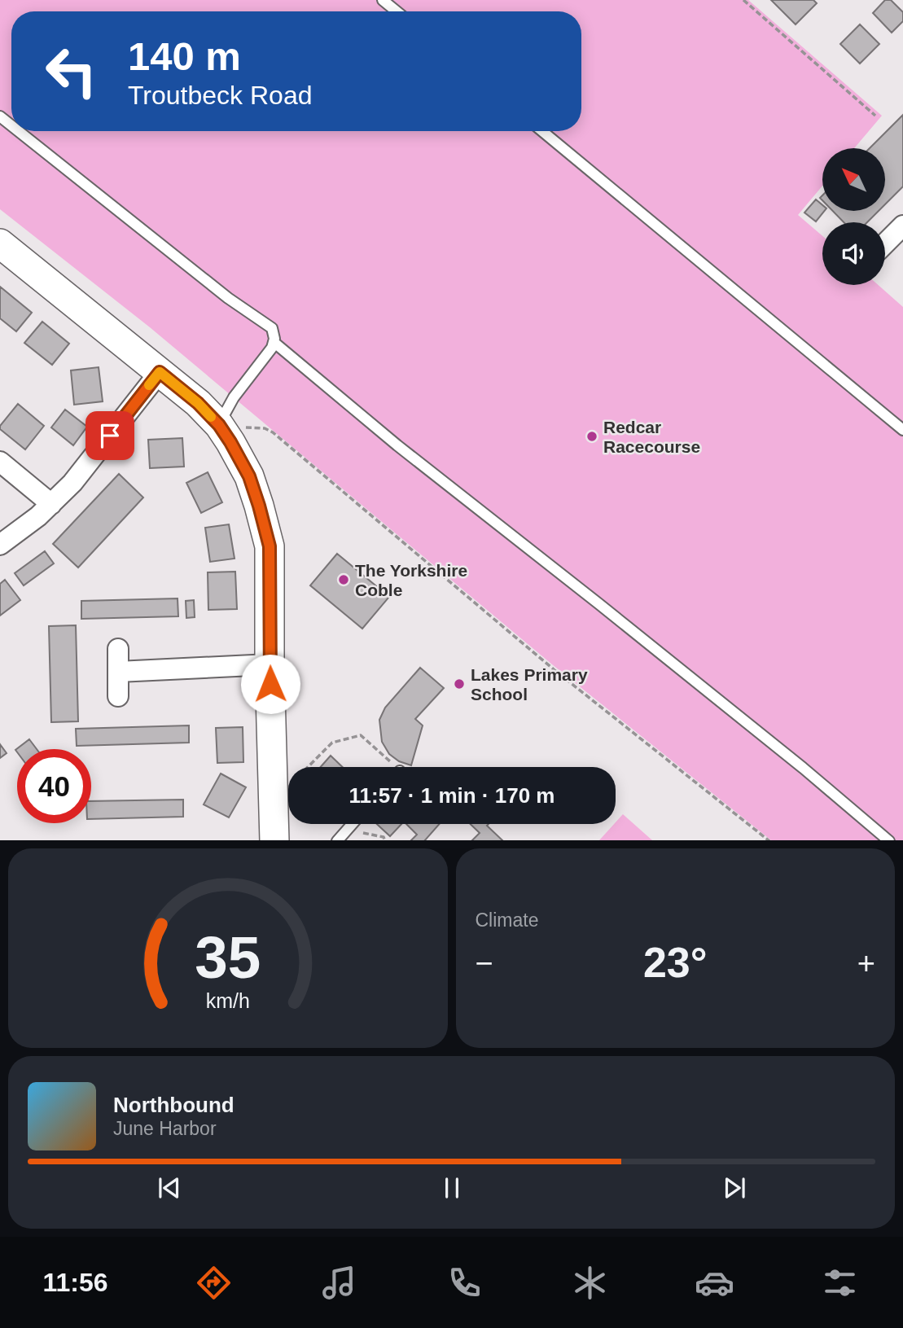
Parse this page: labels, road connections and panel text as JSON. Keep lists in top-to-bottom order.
{
  "places": ["Redcar Racecourse", "The Yorkshire Coble", "Lakes Primary School"],
  "north": "top left",
  "page": {
    "turn": ["140 m", "Troutbeck Road"],
    "limit": "40",
    "trip": "11:57 · 1 min · 170 m",
    "tile": "Climate",
    "heat": ["−", "23°", "+"],
    "song": ["Northbound", "June Harbor"],
    "tabs": "11:56",
    "gauge": ["35", "km/h"]
  }
}
